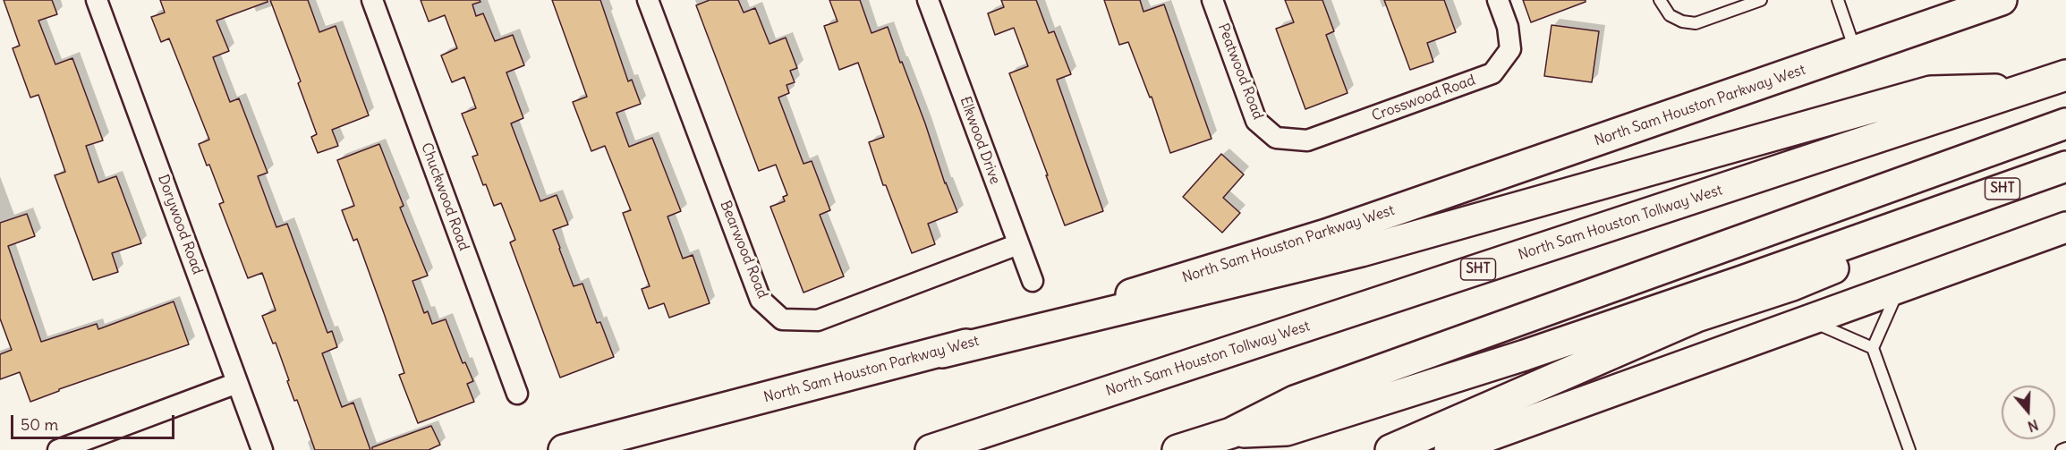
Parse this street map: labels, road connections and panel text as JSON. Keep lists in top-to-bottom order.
{
  "streets": {
    "main road": ["North Sam Houston Parkway West", "SHT", "North Sam Houston Tollway West"],
    "street": [
      "Peatwood Road",
      "Crosswood Road",
      "Elkwood Drive",
      "Chuckwood Road",
      "Dorywood Road",
      "Bearwood Road"
    ]
  },
  "crossings": [
    ["Peatwood Road", "Crosswood Road"],
    ["Elkwood Drive", "Bearwood Road"]
  ],
  "scale_bar": "50 m",
  "north": "bottom"
}
